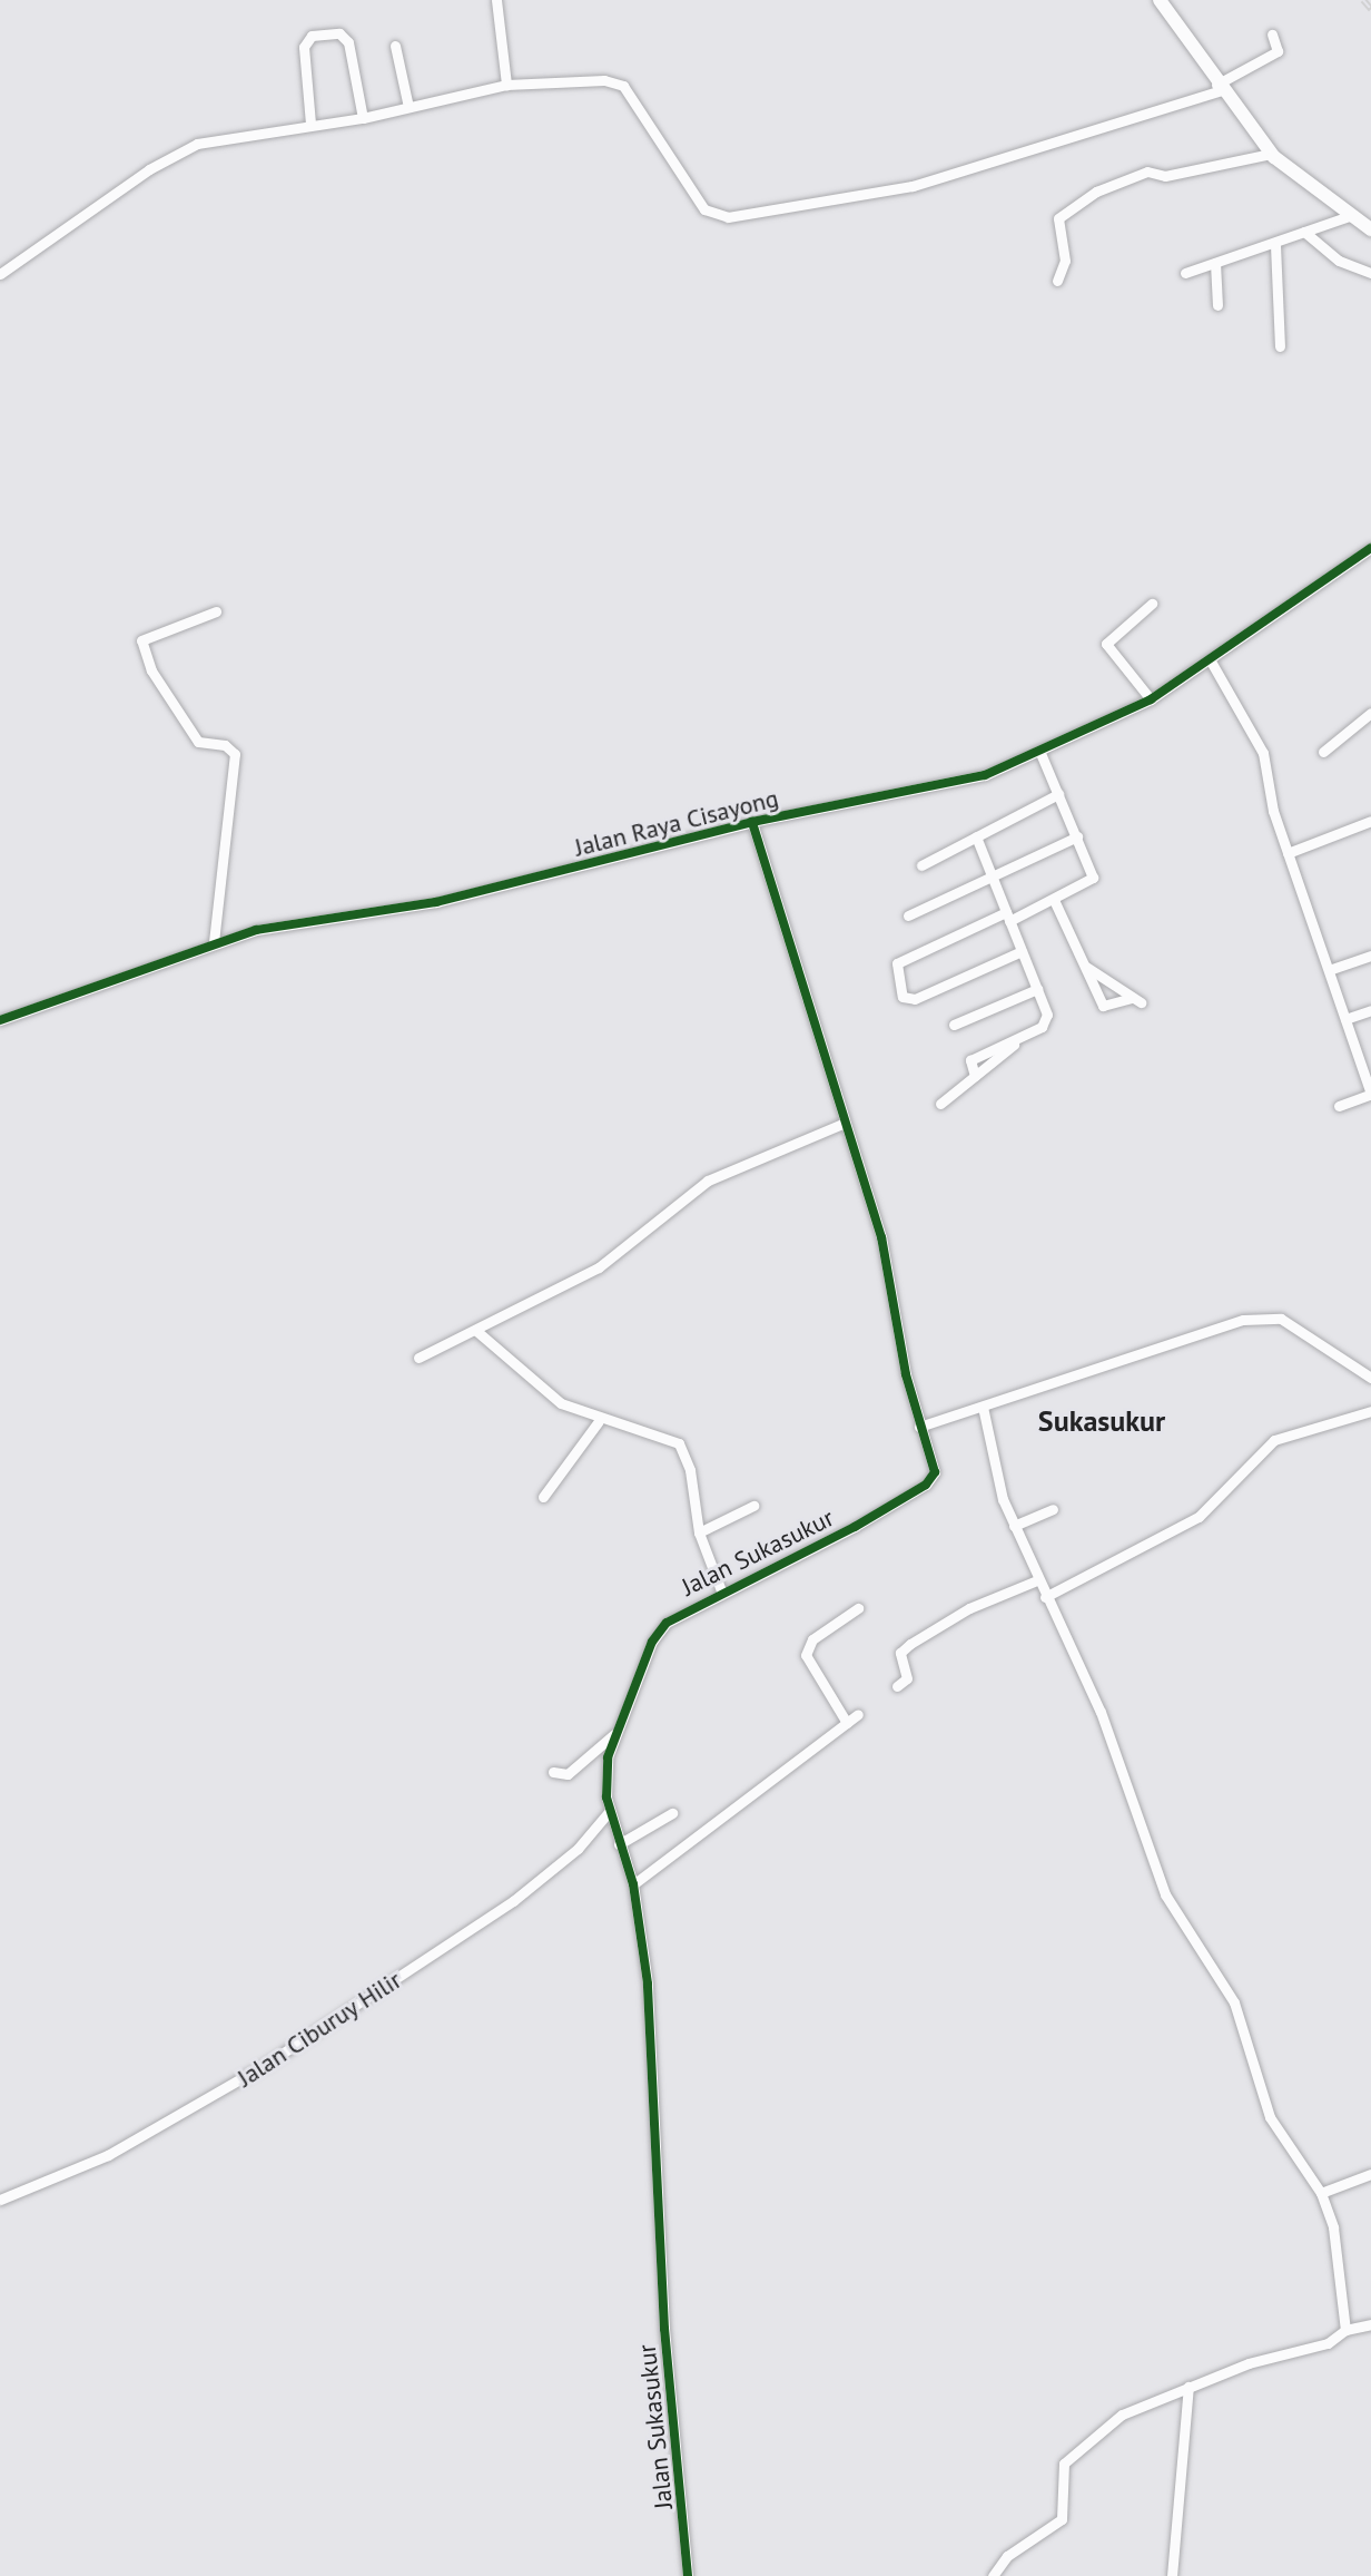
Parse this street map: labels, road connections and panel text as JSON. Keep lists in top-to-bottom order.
{
  "streets": {
    "street": ["Jalan Raya Cisayong", "Jalan Sukasukur", "Jalan Ciburuy Hilir"]
  },
  "crossings": [
    ["Jalan Raya Cisayong", "Jalan Sukasukur"],
    ["Jalan Sukasukur", "Jalan Ciburuy Hilir"]
  ],
  "districts": ["Sukasukur"]
}
